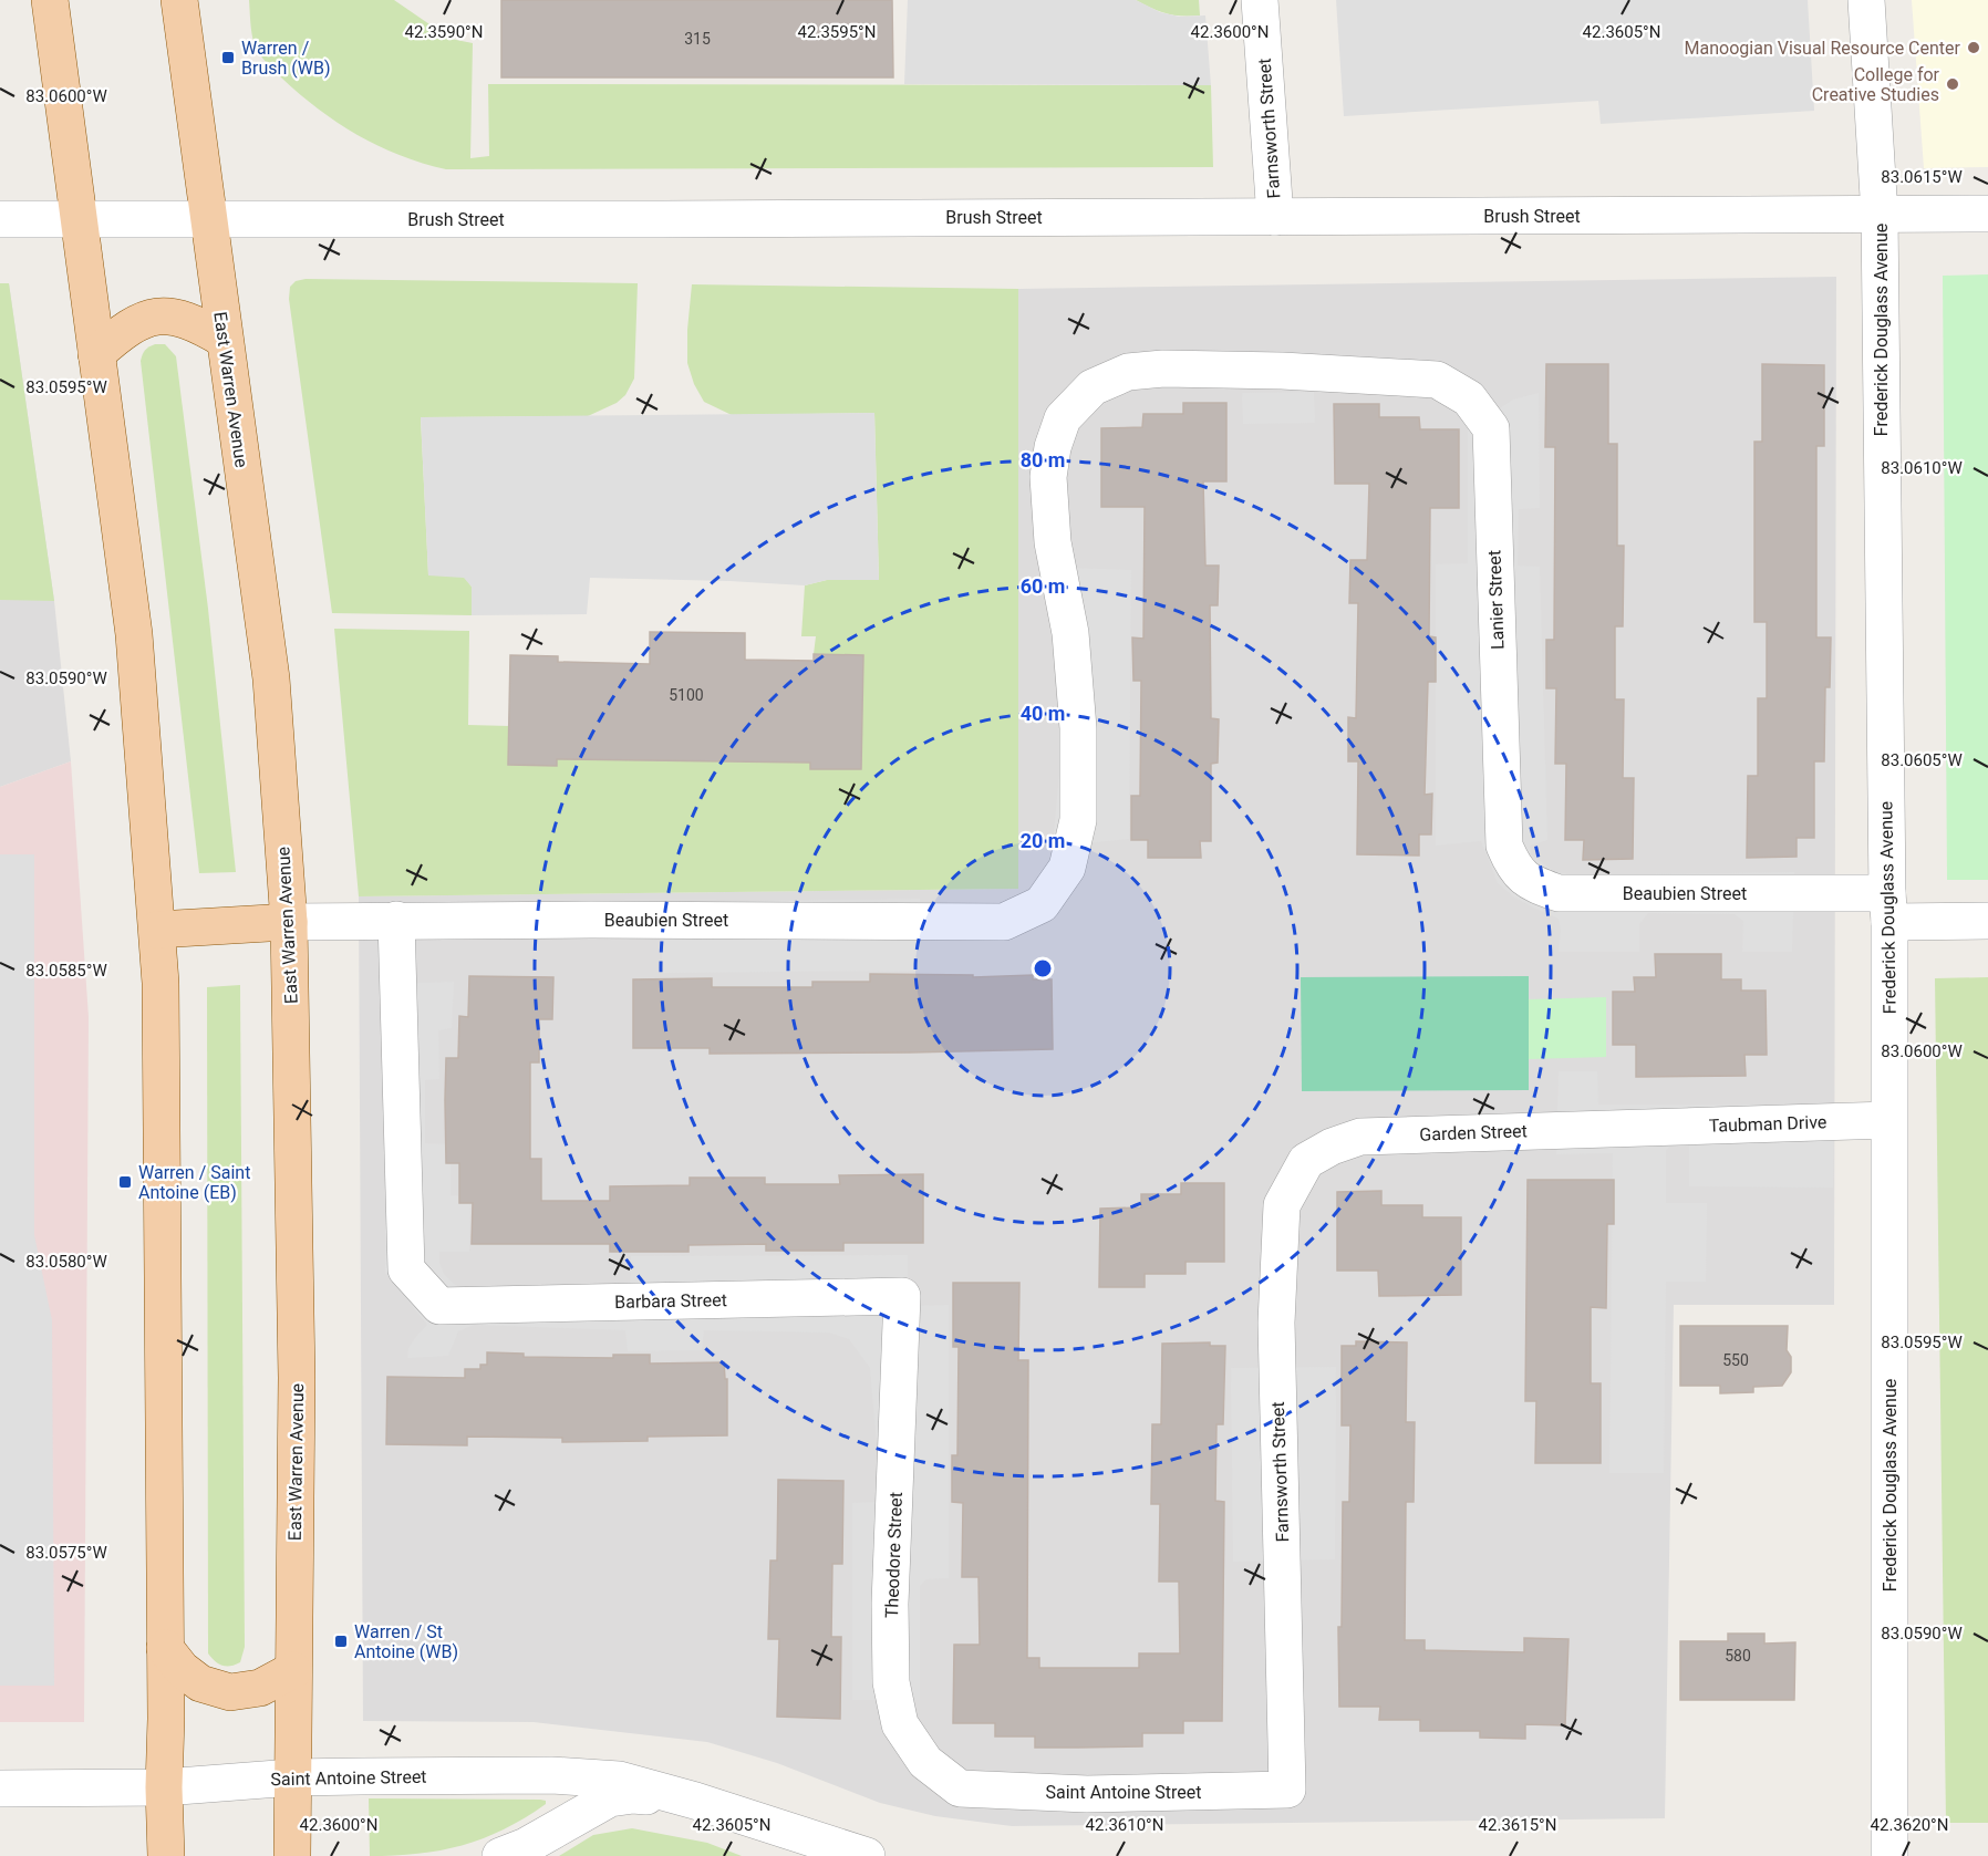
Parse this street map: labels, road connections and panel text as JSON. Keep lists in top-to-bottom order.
{
  "streets": {
    "main road": ["East Warren Avenue"],
    "street": [
      "Farnsworth Street",
      "Brush Street",
      "Frederick Douglass Avenue",
      "Lanier Street",
      "Beaubien Street",
      "Taubman Drive",
      "Garden Street",
      "Barbara Street",
      "Theodore Street",
      "Saint Antoine Street"
    ]
  },
  "crossings": [
    ["Farnsworth Street", "Brush Street"],
    ["Farnsworth Street", "Garden Street"],
    ["Farnsworth Street", "Saint Antoine Street"],
    ["Brush Street", "Frederick Douglass Avenue"],
    ["Brush Street", "East Warren Avenue"],
    ["Frederick Douglass Avenue", "Beaubien Street"],
    ["Frederick Douglass Avenue", "Taubman Drive"],
    ["East Warren Avenue", "Beaubien Street"],
    ["East Warren Avenue", "Saint Antoine Street"],
    ["Lanier Street", "Beaubien Street"],
    ["Beaubien Street", "Barbara Street"],
    ["Taubman Drive", "Garden Street"],
    ["Barbara Street", "Theodore Street"],
    ["Theodore Street", "Saint Antoine Street"]
  ],
  "places": {
    "other": ["Manoogian Visual Resource Center", "College for Creative Studies"],
    "transit": ["Warren / Brush (WB)", "Warren / Saint Antoine (EB)", "Warren / St Antoine (WB)"]
  },
  "house_numbers": [
    "315",
    "5100",
    "550",
    "580"
  ],
  "coordinates": [
    "42.3590°N",
    "42.3595°N",
    "42.3600°N",
    "42.3605°N",
    "83.0600°W",
    "83.0615°W",
    "83.0595°W",
    "83.0610°W",
    "83.0590°W",
    "83.0605°W",
    "83.0585°W",
    "83.0580°W",
    "83.0575°W",
    "42.3610°N",
    "42.3615°N",
    "42.3620°N"
  ],
  "rings": [
    "80 m",
    "60 m",
    "40 m",
    "20 m"
  ]
}
